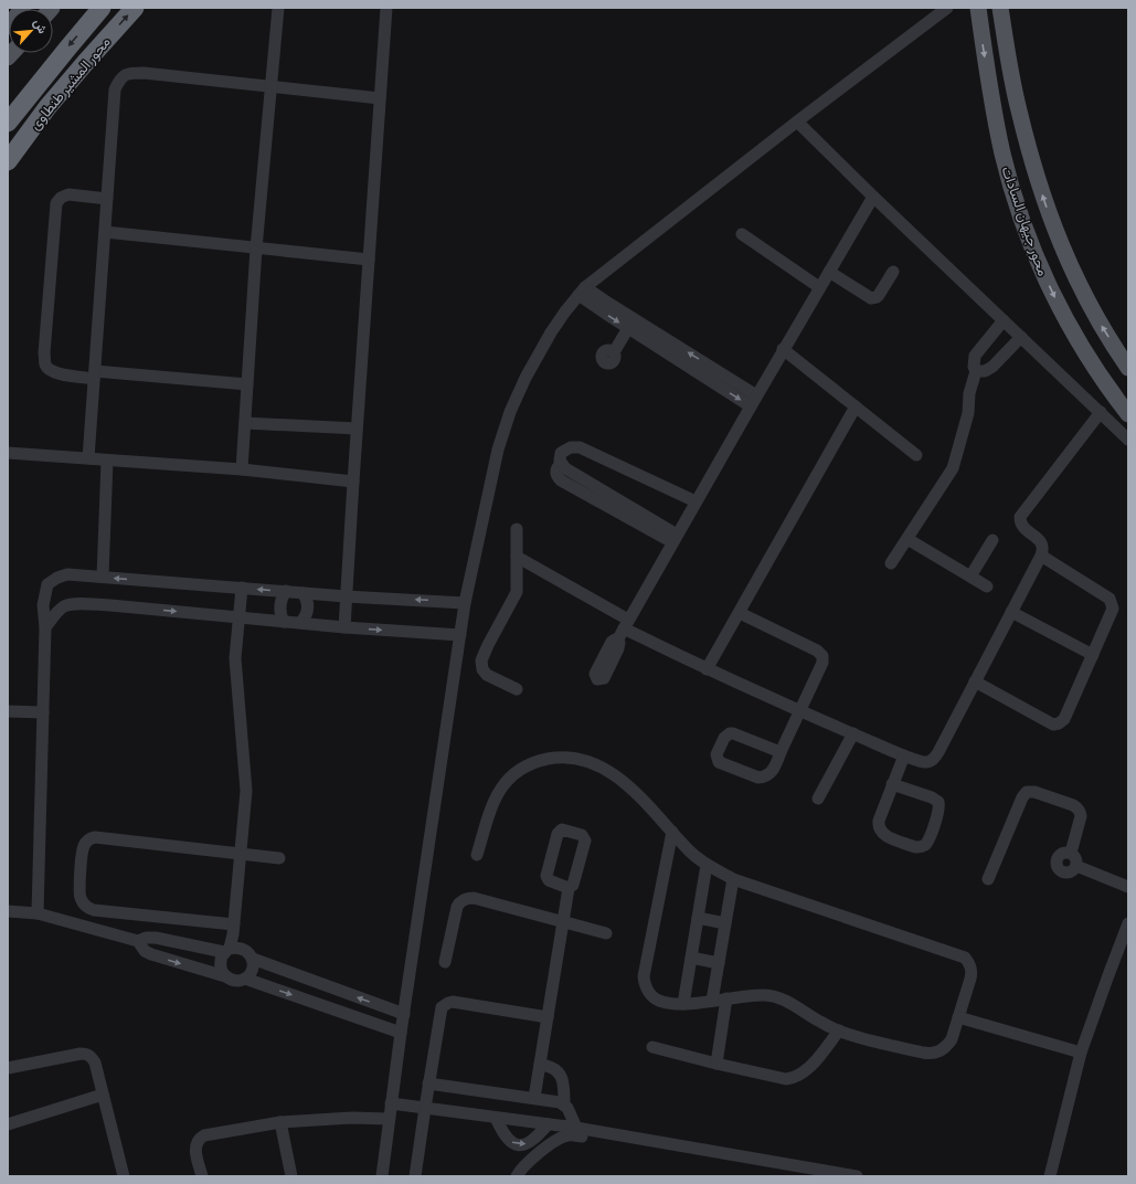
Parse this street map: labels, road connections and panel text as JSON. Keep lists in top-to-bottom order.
{
  "streets": {
    "highway": ["محور المشير طنطاوى"],
    "main road": ["محور جيهان السادات"]
  },
  "north": "top right"
}
